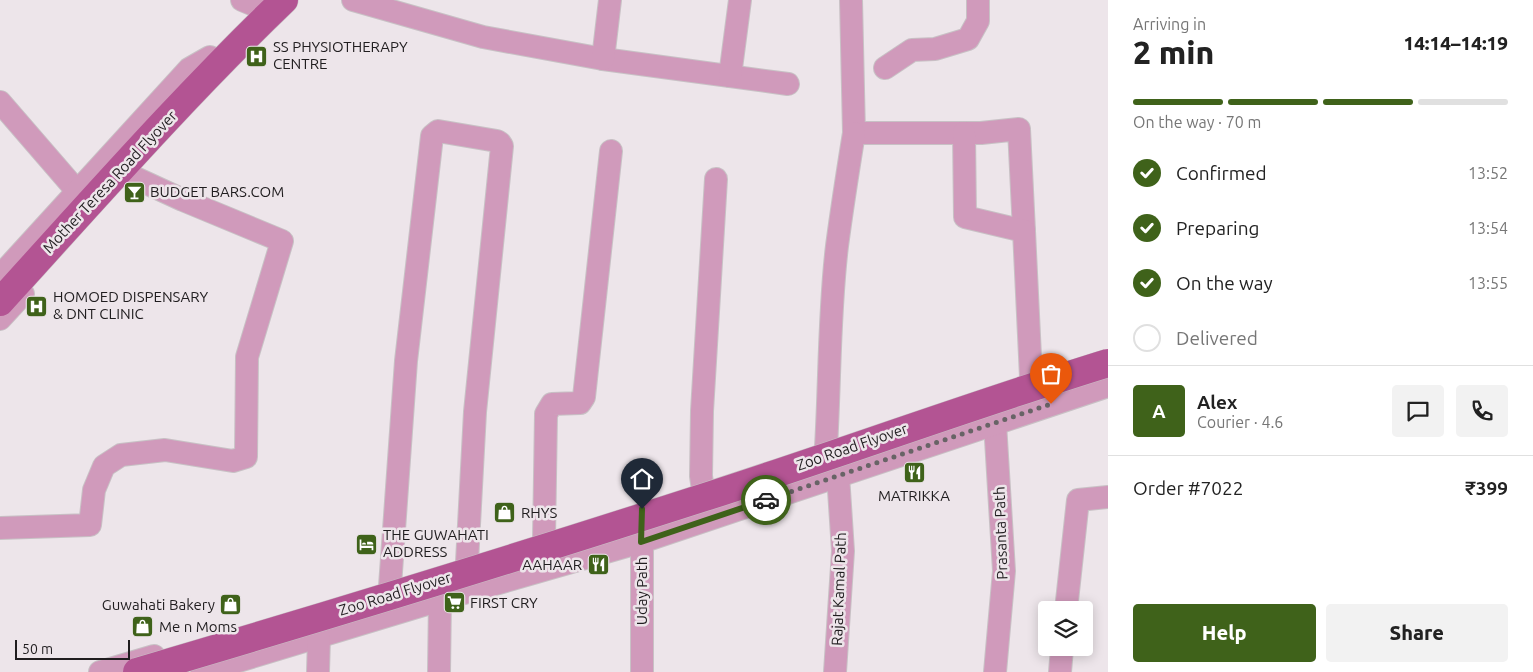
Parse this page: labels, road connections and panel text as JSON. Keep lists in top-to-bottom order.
{
  "streets": {
    "main road": ["Mother Teresa Road Flyover", "Zoo Road Flyover"],
    "street": ["Prasanta Path", "Rajat Kamal Path", "Uday Path"]
  },
  "places": {
    "hospital": ["SS PHYSIOTHERAPY CENTRE", "HOMOED DISPENSARY & DNT CLINIC"],
    "bar": ["BUDGET BARS.COM"],
    "restaurant": ["MATRIKKA", "AAHAAR"],
    "shop": ["RHYS", "Guwahati Bakery", "Me n Moms"],
    "hotel": ["THE GUWAHATI ADDRESS"],
    "supermarket": ["FIRST CRY"]
  },
  "scale_bar": "50 m",
  "page": {
    "heading": ["2 min", "Arriving in", "14:14–14:19"],
    "panel": [
      "Alex",
      "Courier · 4.6",
      "Order #7022",
      "₹399"
    ],
    "bar": "On the way · 70 m",
    "list": [
      ["Confirmed", "13:52"],
      ["Preparing", "13:54"],
      ["On the way", "13:55"],
      "Delivered"
    ],
    "round": "A",
    "buttons": ["Help", "Share"],
    "scale": "50 m"
  }
}
